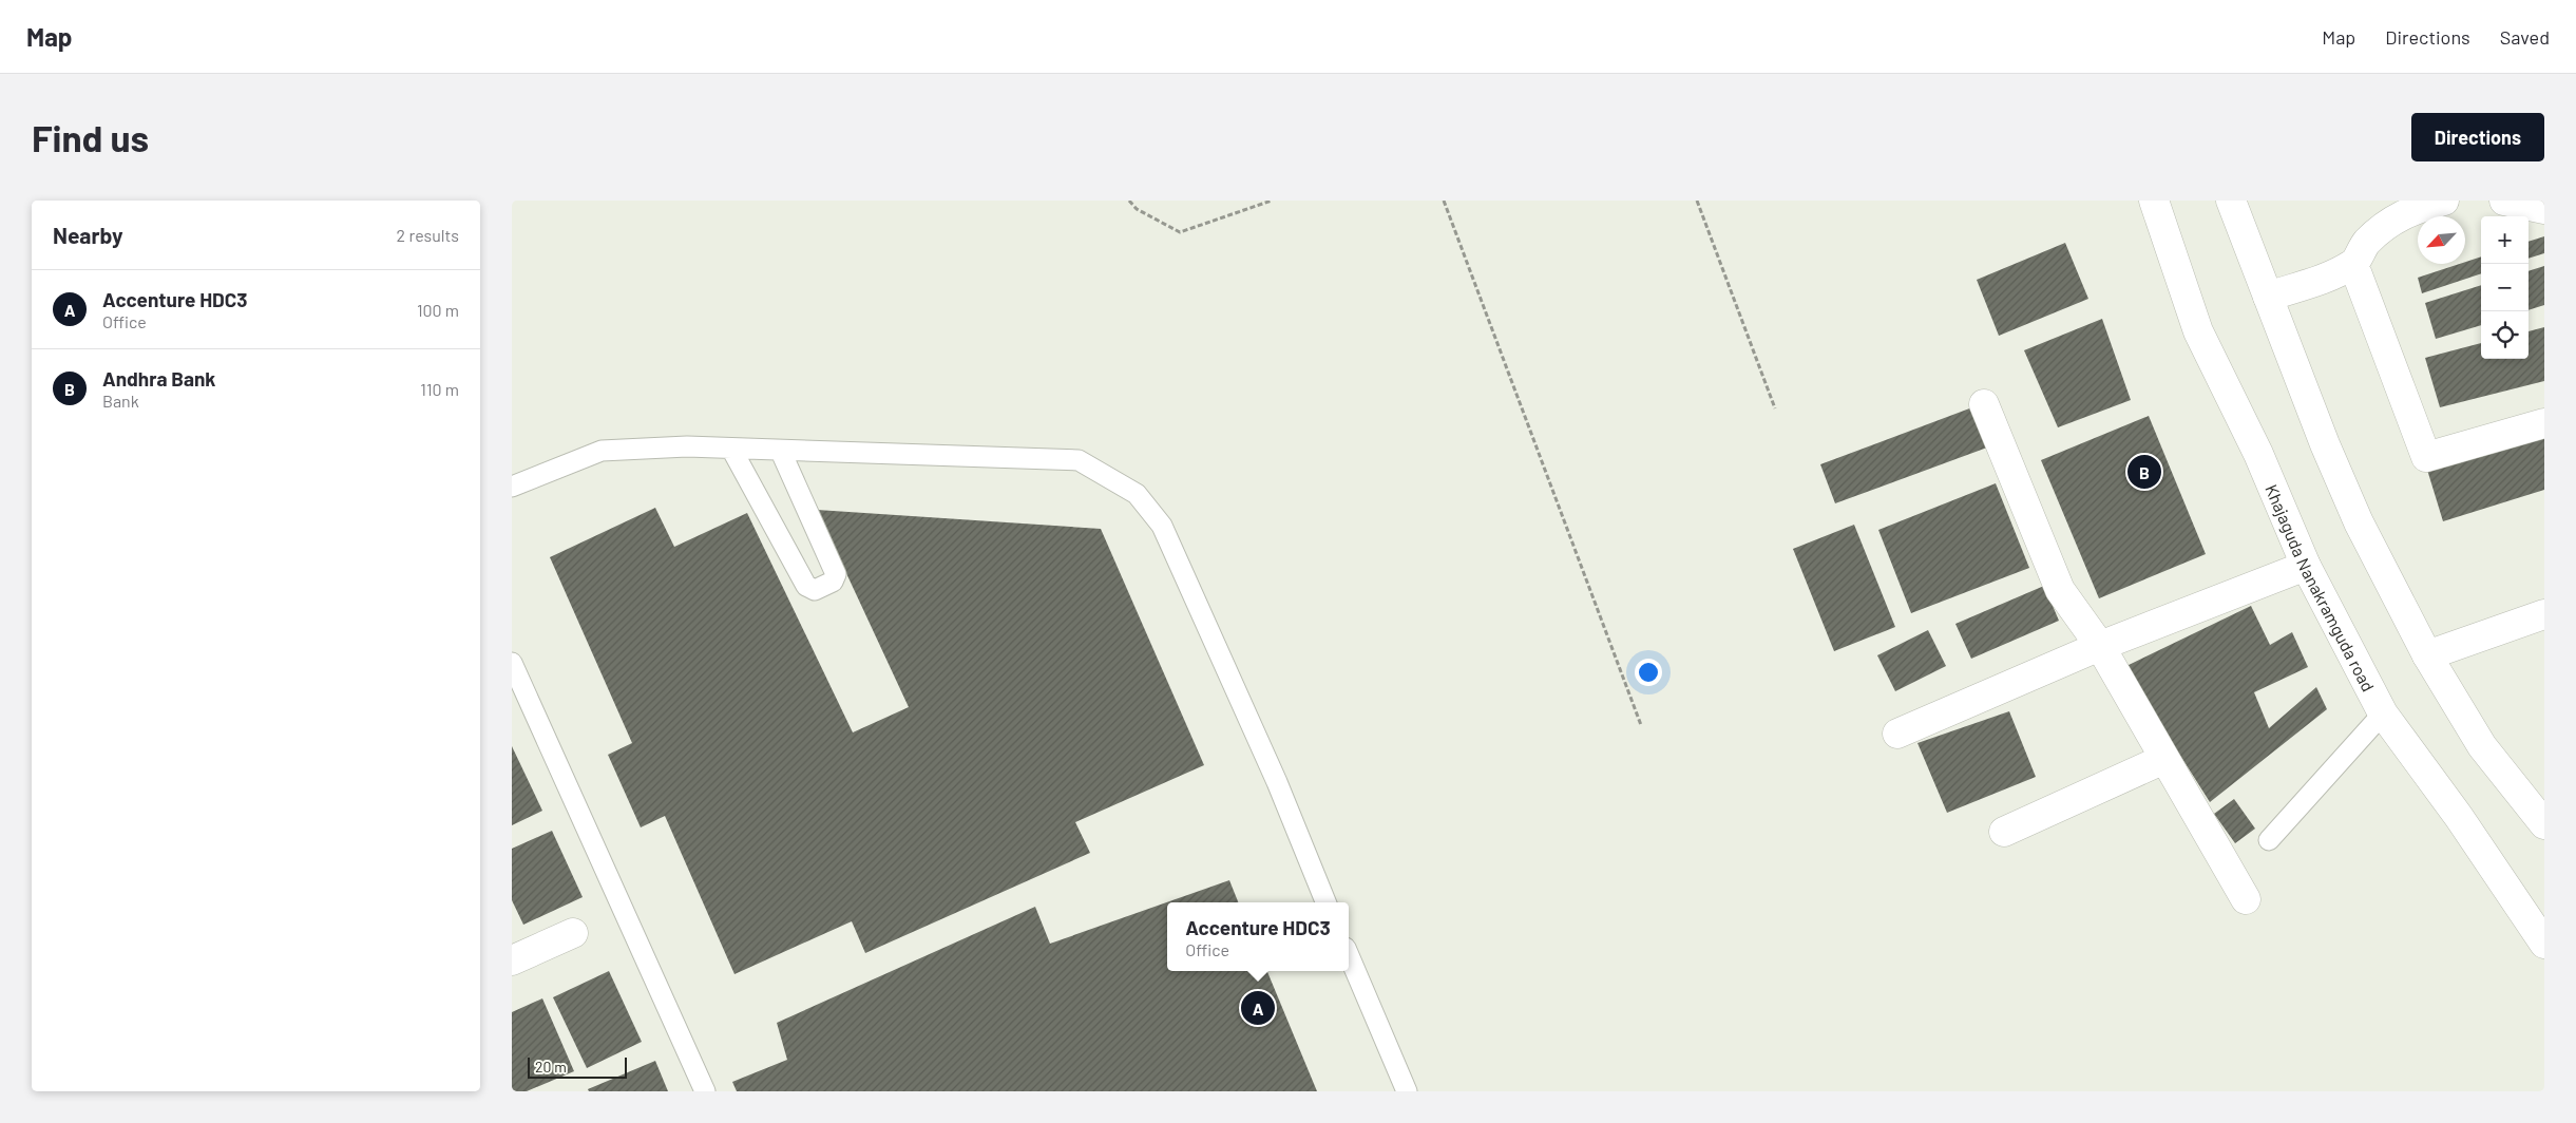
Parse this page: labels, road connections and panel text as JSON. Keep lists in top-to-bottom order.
{
  "streets": {
    "street": ["Khajaguda Nanakramguda road"]
  },
  "scale_bar": "20 m",
  "north": "bottom left",
  "page": {
    "header": "Map",
    "nav": ["Map", "Directions", "Saved"],
    "buttons": "Directions",
    "title": "Find us",
    "heading": ["Nearby", "2 results"],
    "map_buttons": ["+", "−"],
    "list": [
      {
        "mark": "A",
        "name": "Accenture HDC3",
        "note": "Office",
        "value": "100 m"
      },
      {
        "mark": "B",
        "name": "Andhra Bank",
        "note": "Bank",
        "value": "110 m"
      }
    ],
    "pins": ["B", "A"],
    "popup": ["Accenture HDC3", "Office"],
    "scale": "20 m"
  }
}
